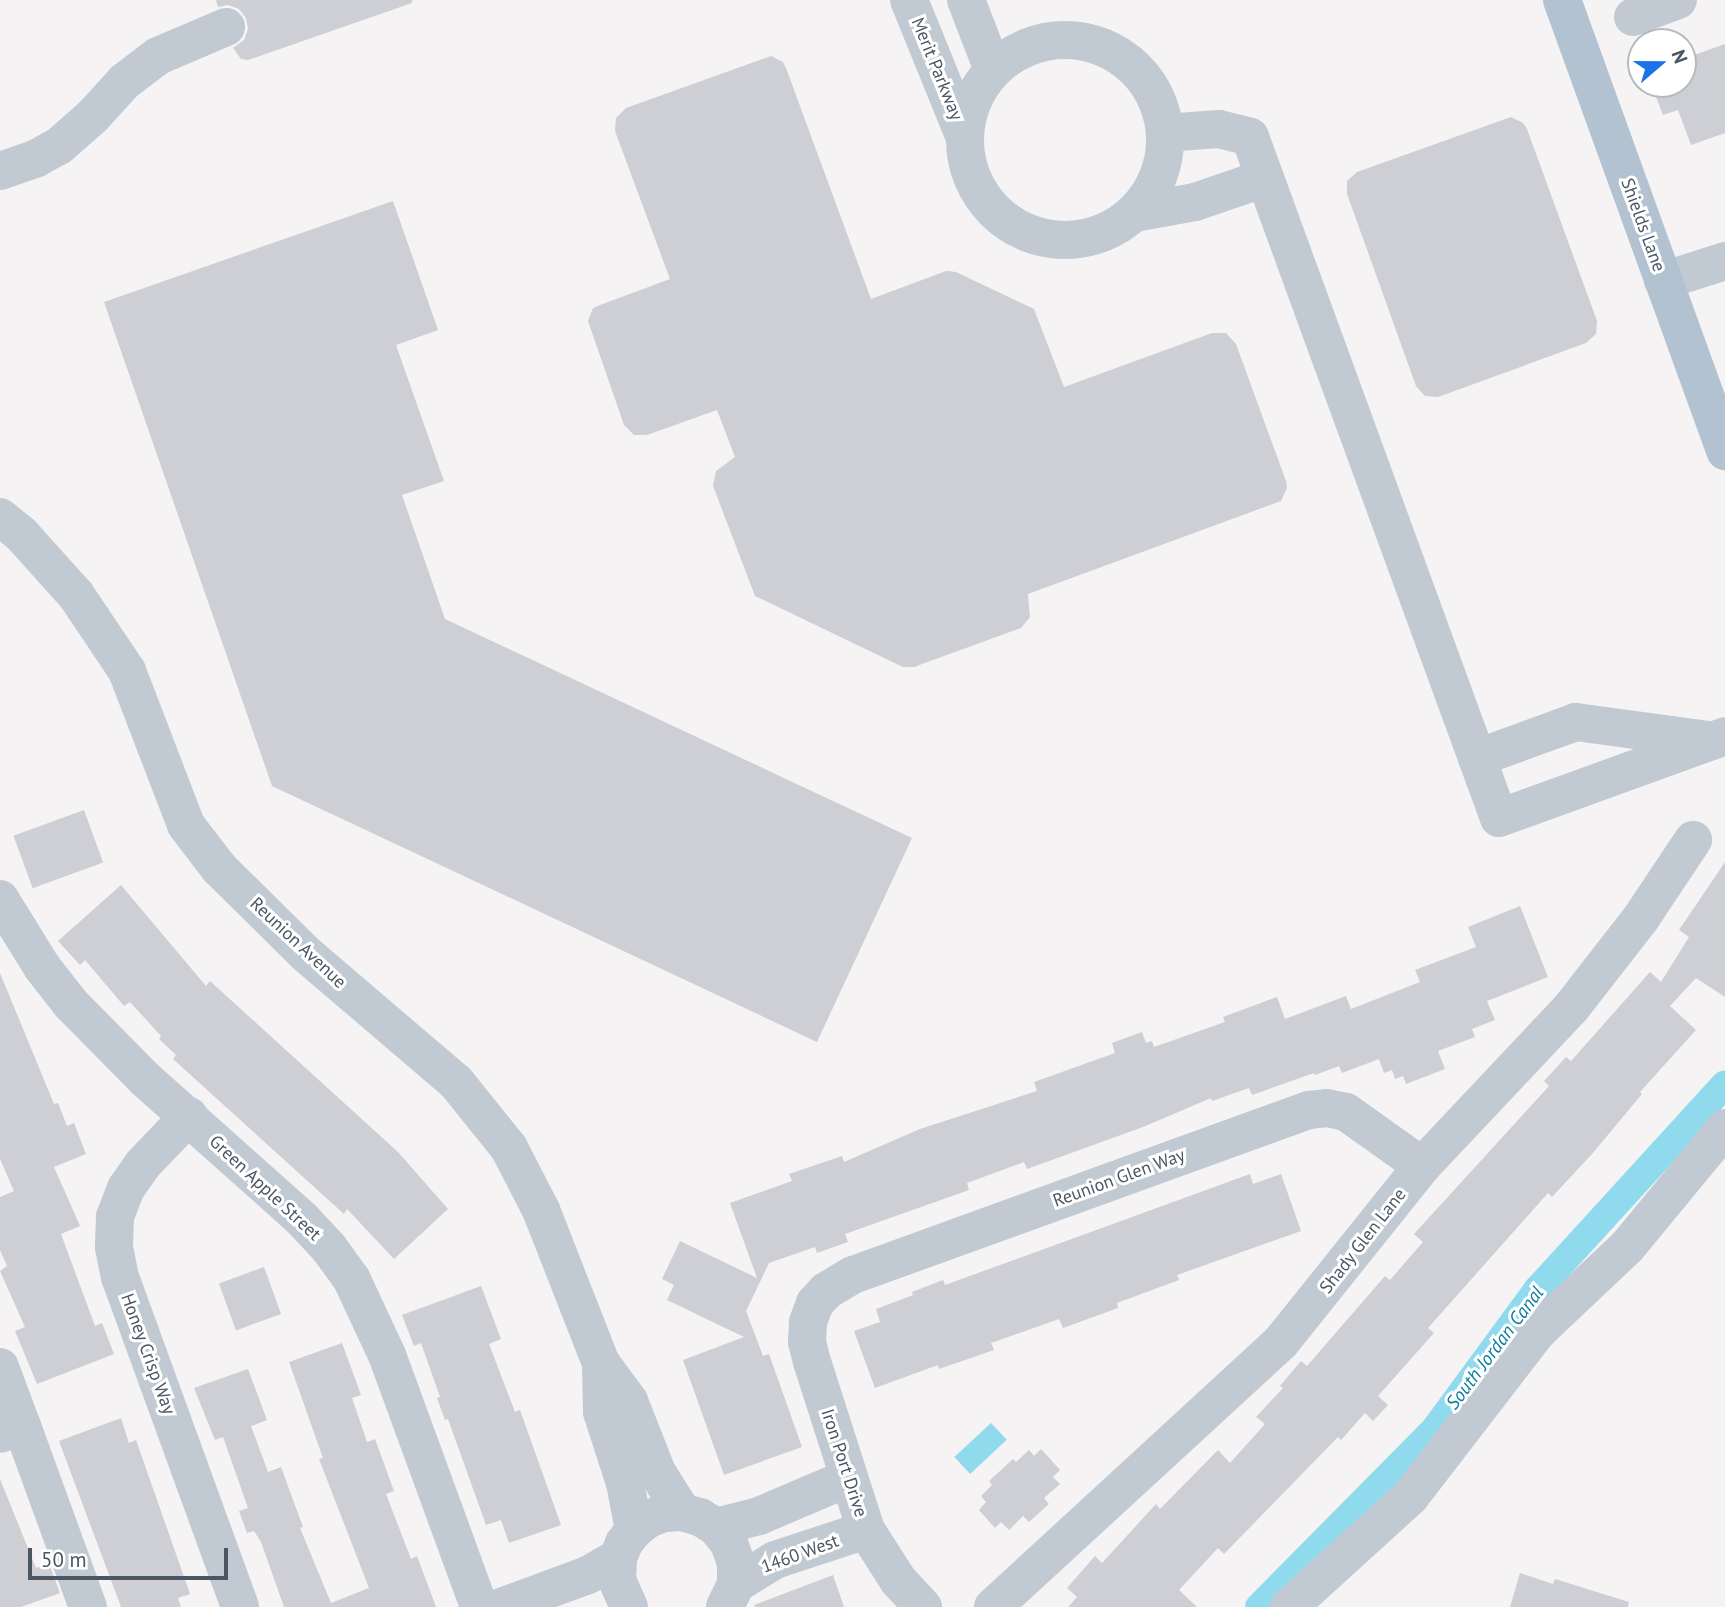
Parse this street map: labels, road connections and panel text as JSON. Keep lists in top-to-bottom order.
{
  "streets": {
    "main road": ["Shields Lane"],
    "street": [
      "Merit Parkway",
      "Reunion Avenue",
      "Reunion Glen Way",
      "Green Apple Street",
      "Shady Glen Lane",
      "Honey Crisp Way",
      "Iron Port Drive",
      "1460 West"
    ]
  },
  "crossings": [
    ["Reunion Glen Way", "Shady Glen Lane"],
    ["Reunion Glen Way", "Iron Port Drive"],
    ["Green Apple Street", "Honey Crisp Way"],
    ["Iron Port Drive", "1460 West"]
  ],
  "water": ["South Jordan Canal"],
  "scale_bar": "50 m",
  "north": "right"
}
